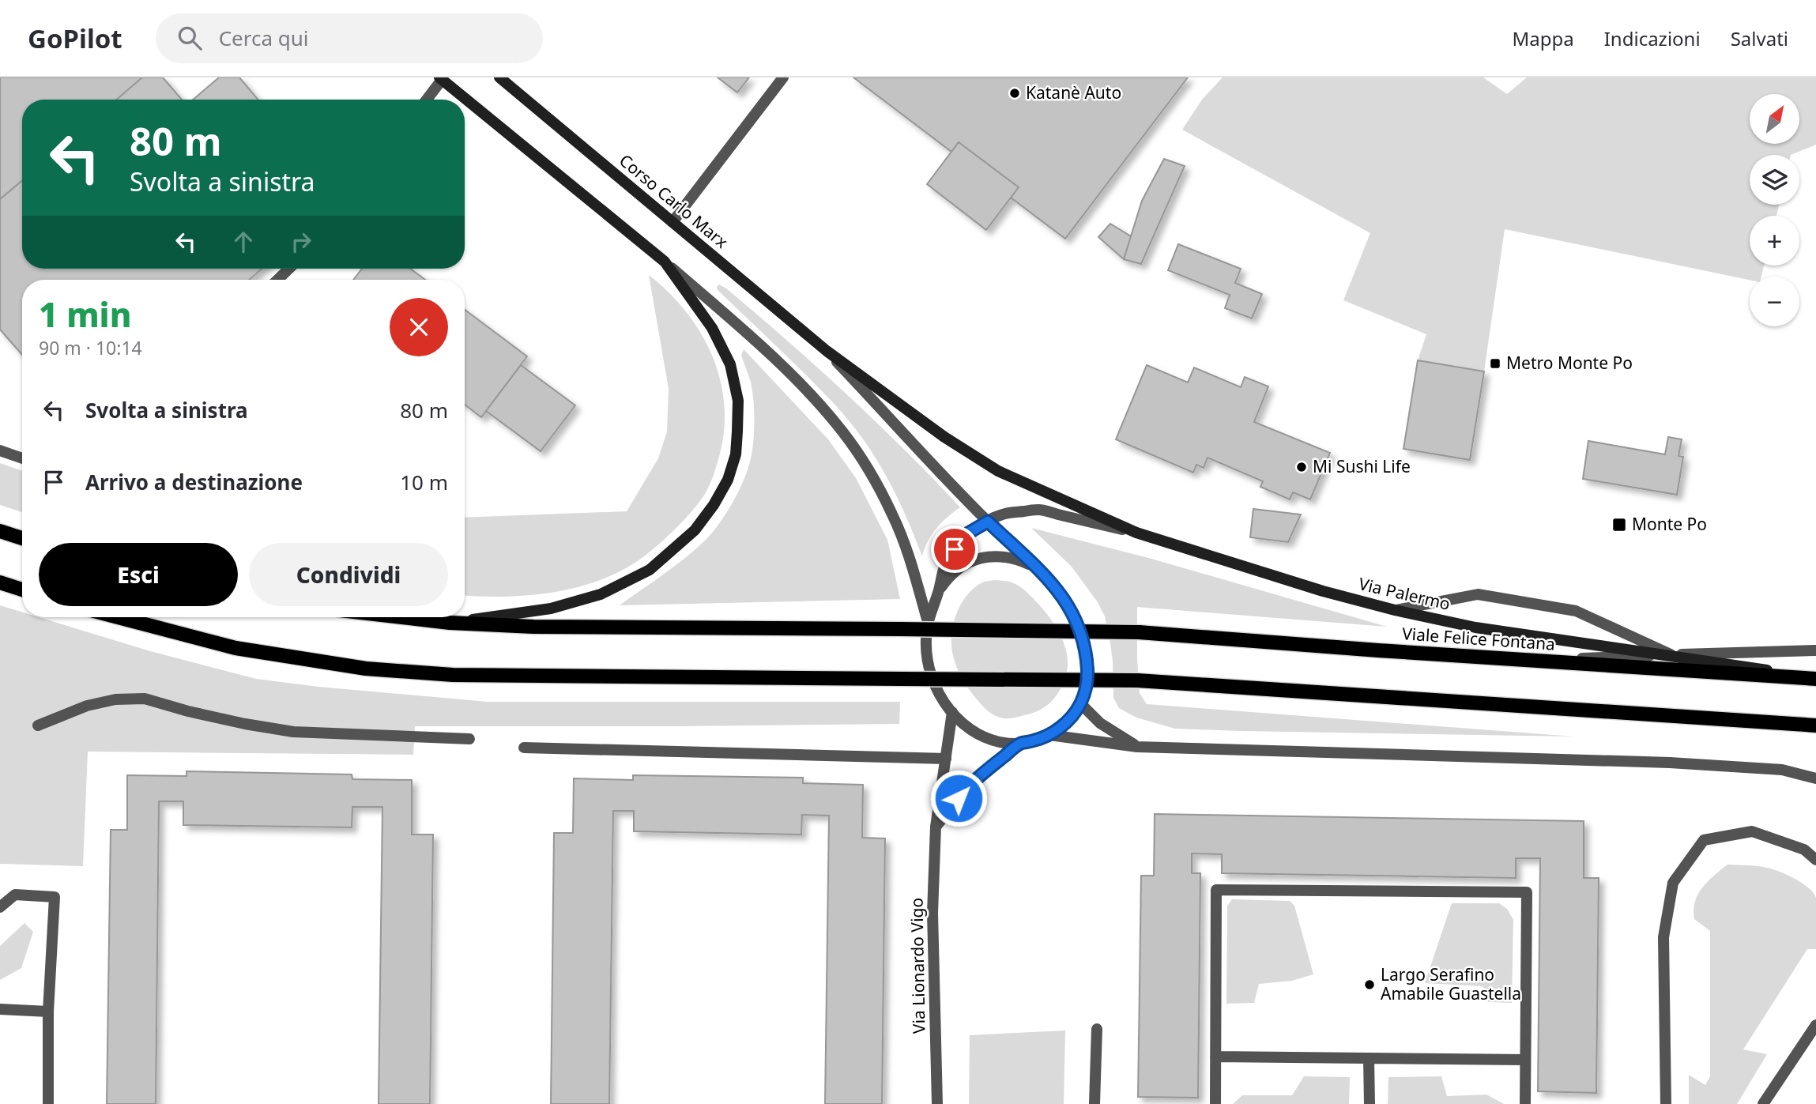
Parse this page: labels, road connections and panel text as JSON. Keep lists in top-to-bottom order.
{
  "streets": {
    "main road": ["Corso Carlo Marx", "Via Palermo", "Viale Felice Fontana"],
    "street": ["Via Lionardo Vigo"]
  },
  "crossings": [
    ["Corso Carlo Marx", "Via Palermo"],
    ["Via Palermo", "Viale Felice Fontana"]
  ],
  "places": {
    "other": ["Katanè Auto", "Mi Sushi Life", "Largo Serafino Amabile Guastella"],
    "transit": ["Metro Monte Po", "Monte Po"]
  },
  "north": "top right",
  "page": {
    "header": "GoPilot",
    "search": "Cerca qui",
    "nav": ["Mappa", "Indicazioni", "Salvati"],
    "map_buttons": ["+", "−"],
    "turn": ["80 m", "Svolta a sinistra"],
    "heading": ["1 min", "90 m · 10:14"],
    "list": [
      {
        "name": "Svolta a sinistra",
        "value": "80 m"
      },
      {
        "name": "Arrivo a destinazione",
        "value": "10 m"
      }
    ],
    "buttons": ["Esci", "Condividi"]
  }
}
